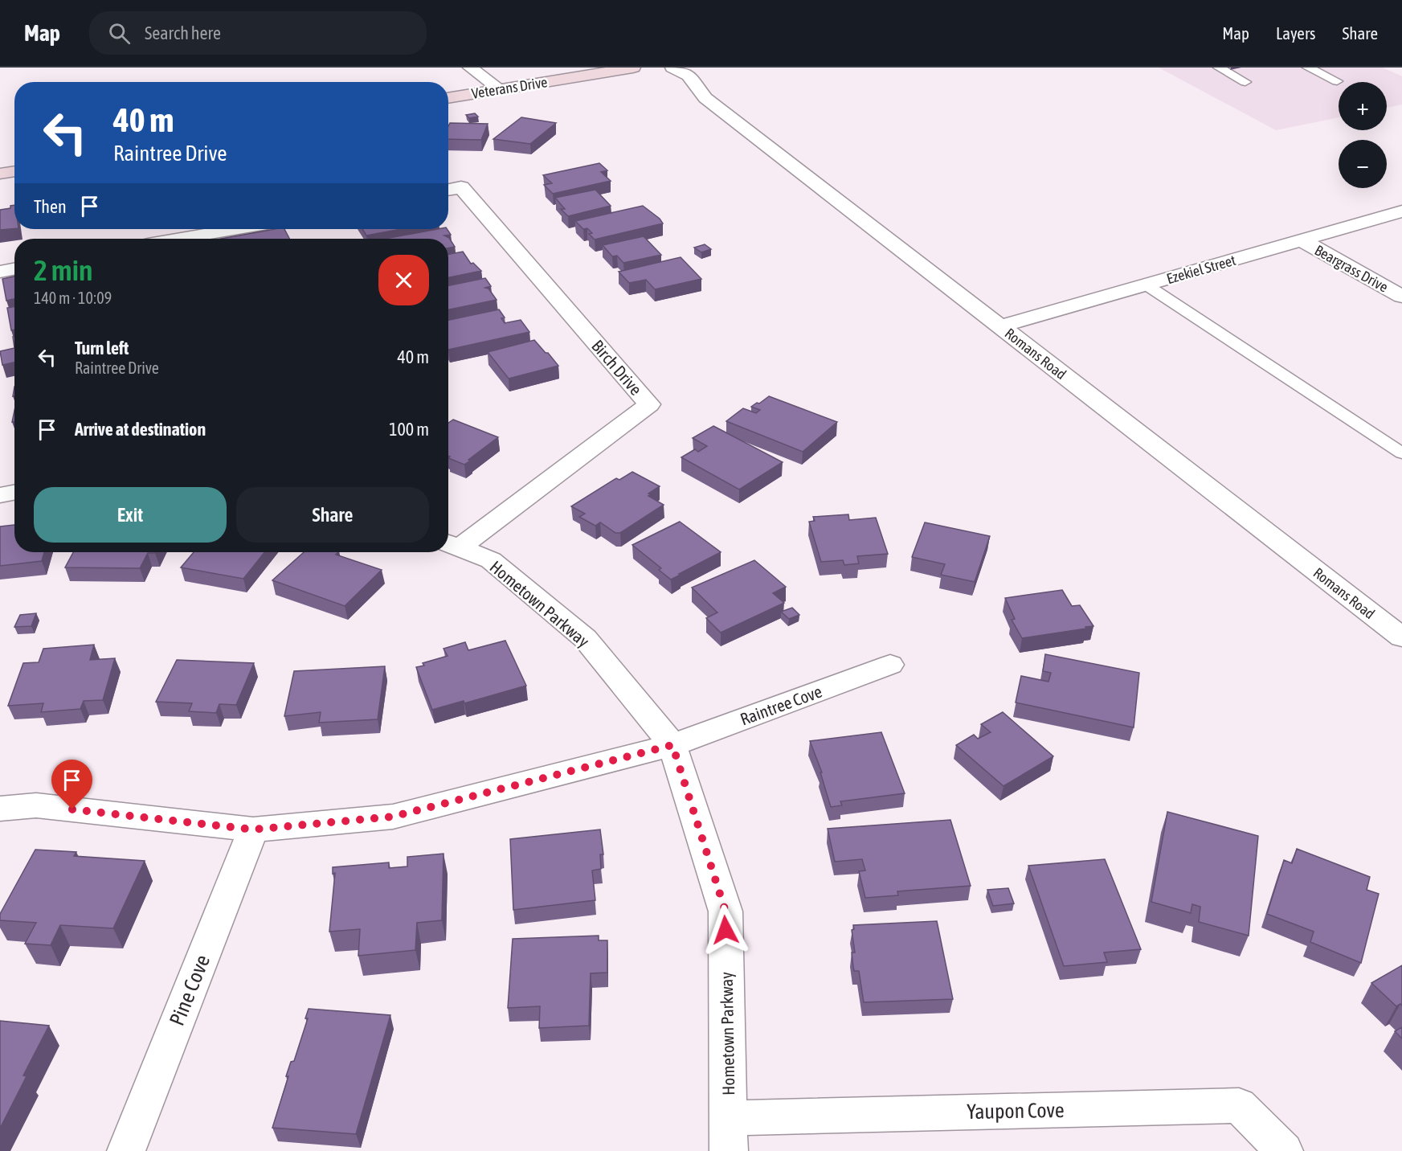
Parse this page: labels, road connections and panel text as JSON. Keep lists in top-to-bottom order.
{
  "streets": {
    "main road": ["Veterans Drive"],
    "street": [
      "Beargrass Drive",
      "Ezekiel Street",
      "Romans Road",
      "Birch Drive",
      "Hometown Parkway",
      "Raintree Cove",
      "Pine Cove",
      "Yaupon Cove"
    ]
  },
  "crossings": [
    ["Beargrass Drive", "Ezekiel Street"],
    ["Ezekiel Street", "Romans Road"],
    ["Birch Drive", "Hometown Parkway"],
    ["Hometown Parkway", "Raintree Cove"],
    ["Hometown Parkway", "Yaupon Cove"],
    ["Raintree Cove", "Pine Cove"]
  ],
  "page": {
    "header": "Map",
    "search": "Search here",
    "nav": ["Map", "Layers", "Share"],
    "map_buttons": ["+", "−"],
    "turn": ["40 m", "Raintree Drive"],
    "then": "Then",
    "heading": ["2 min", "140 m · 10:09"],
    "list": [
      {
        "name": "Turn left",
        "note": "Raintree Drive",
        "value": "40 m"
      },
      {
        "name": "Arrive at destination",
        "value": "100 m"
      }
    ],
    "buttons": ["Exit", "Share"]
  }
}
